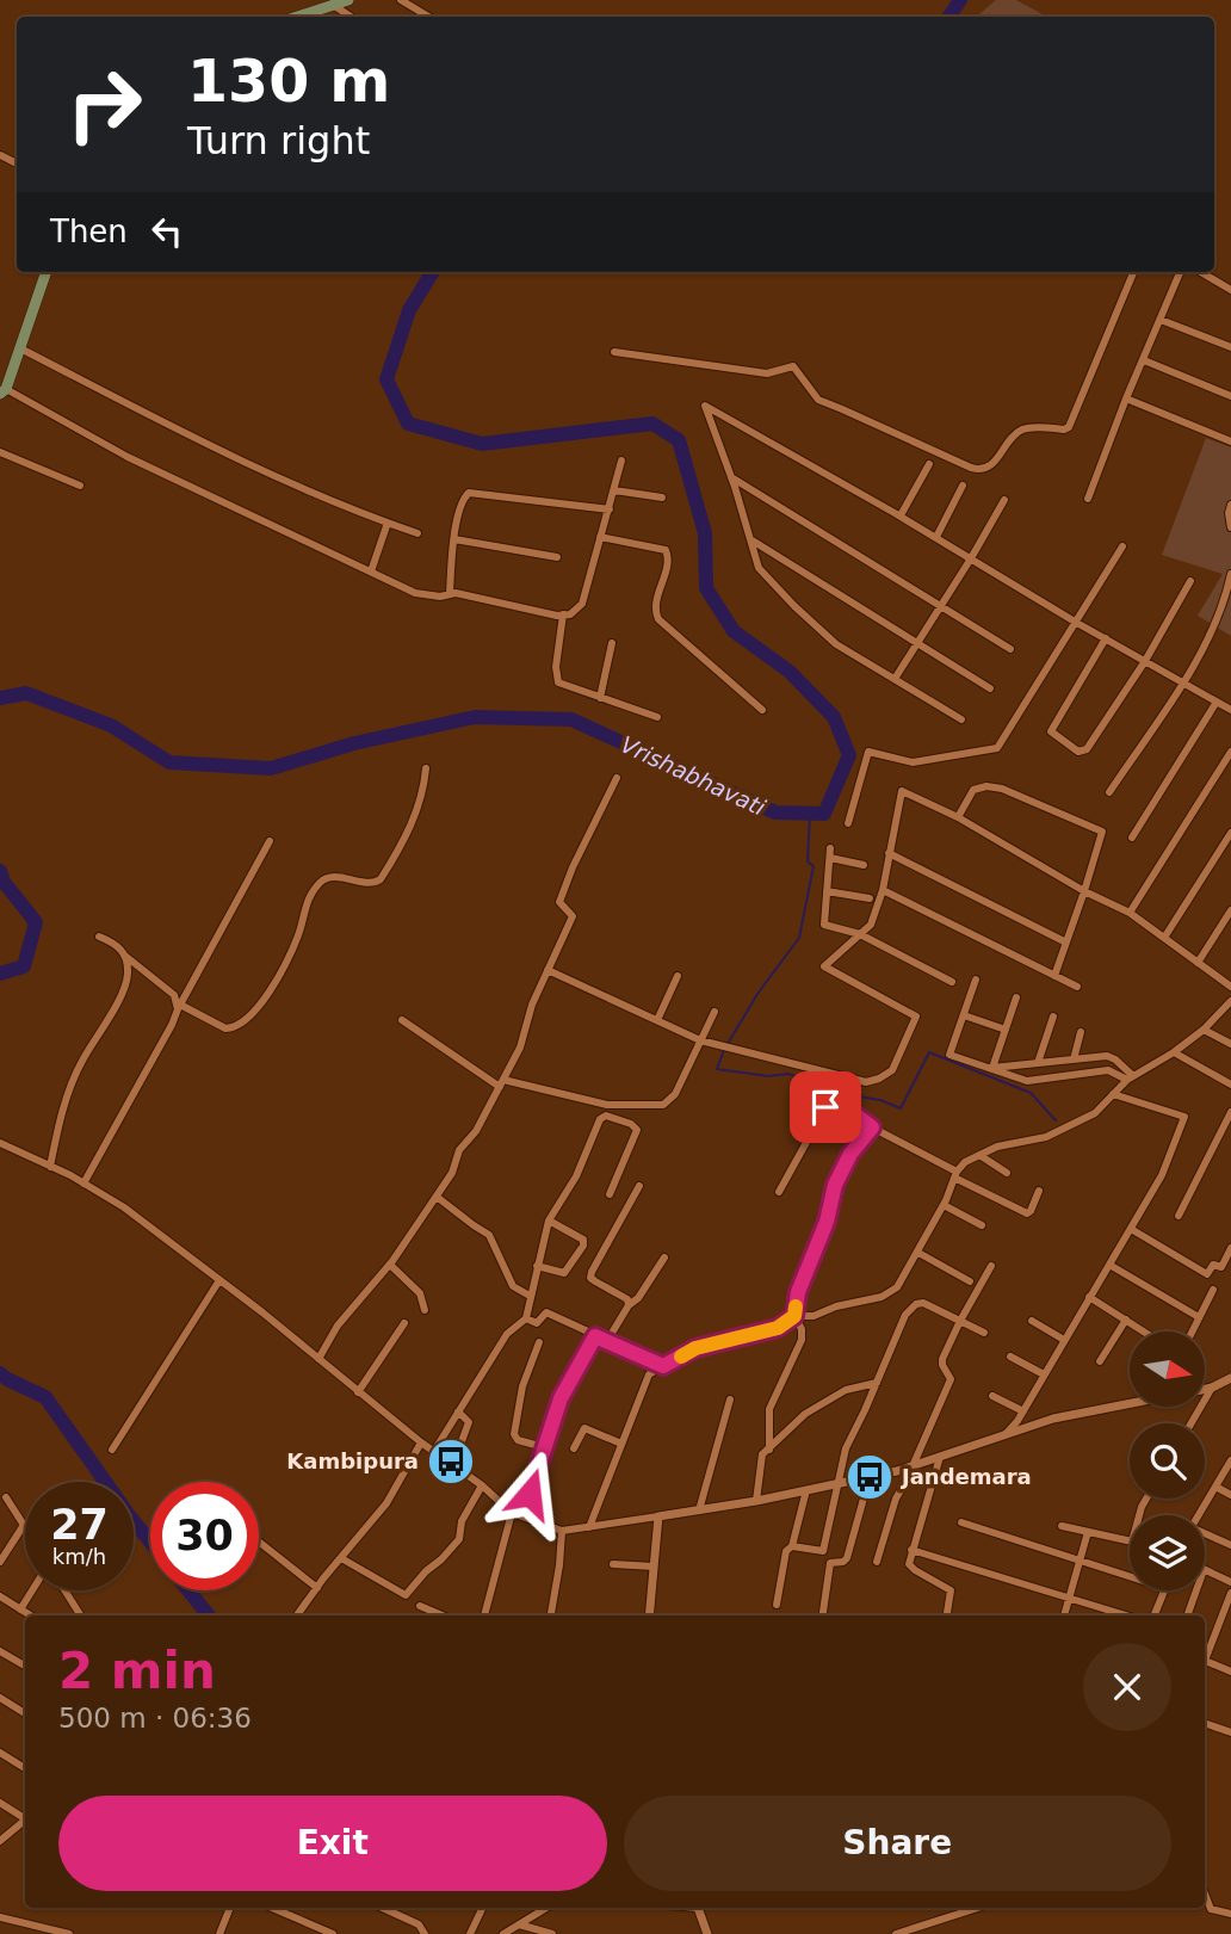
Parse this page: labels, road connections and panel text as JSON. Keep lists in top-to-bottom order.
{
  "water": ["Vrishabhavati"],
  "places": {
    "bus stop": ["Kambipura", "Jandemara"]
  },
  "north": "right",
  "page": {
    "turn": ["130 m", "Turn right"],
    "then": "Then",
    "speed": "27 km/h",
    "limit": "30",
    "heading": ["2 min", "500 m · 06:36"],
    "buttons": ["Exit", "Share"]
  }
}
